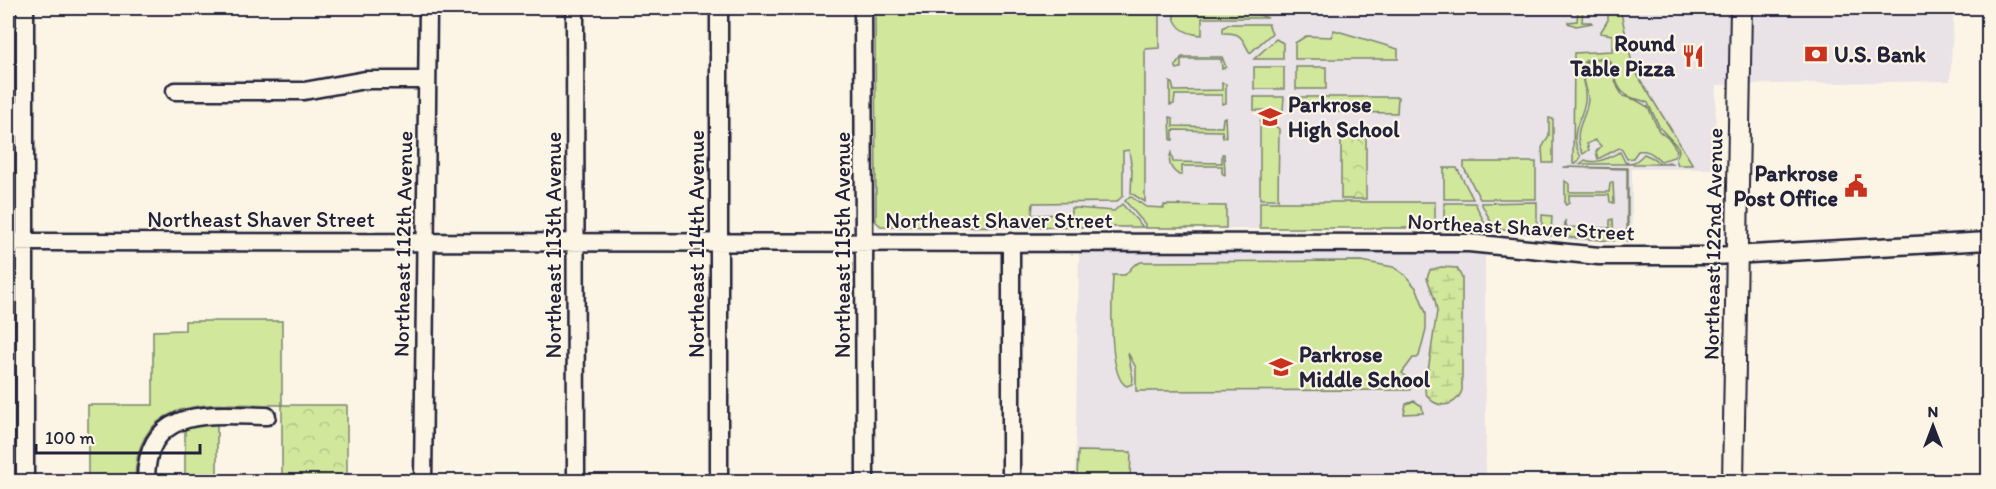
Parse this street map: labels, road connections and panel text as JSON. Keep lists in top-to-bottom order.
{
  "streets": {
    "main road": ["Northeast 122nd Avenue"],
    "street": [
      "Northeast Shaver Street",
      "Northeast 112th Avenue",
      "Northeast 114th Avenue",
      "Northeast 113th Avenue",
      "Northeast 115th Avenue"
    ]
  },
  "crossings": [
    ["Northeast Shaver Street", "Northeast 112th Avenue"],
    ["Northeast Shaver Street", "Northeast 114th Avenue"],
    ["Northeast Shaver Street", "Northeast 122nd Avenue"],
    ["Northeast Shaver Street", "Northeast 113th Avenue"],
    ["Northeast Shaver Street", "Northeast 115th Avenue"]
  ],
  "places": {
    "bank": ["U.S. Bank"],
    "restaurant": ["Round Table Pizza"],
    "school or university": ["Parkrose High School", "Parkrose Middle School"],
    "public building": ["Parkrose Post Office"]
  },
  "scale_bar": "100 m",
  "north": "top"
}
